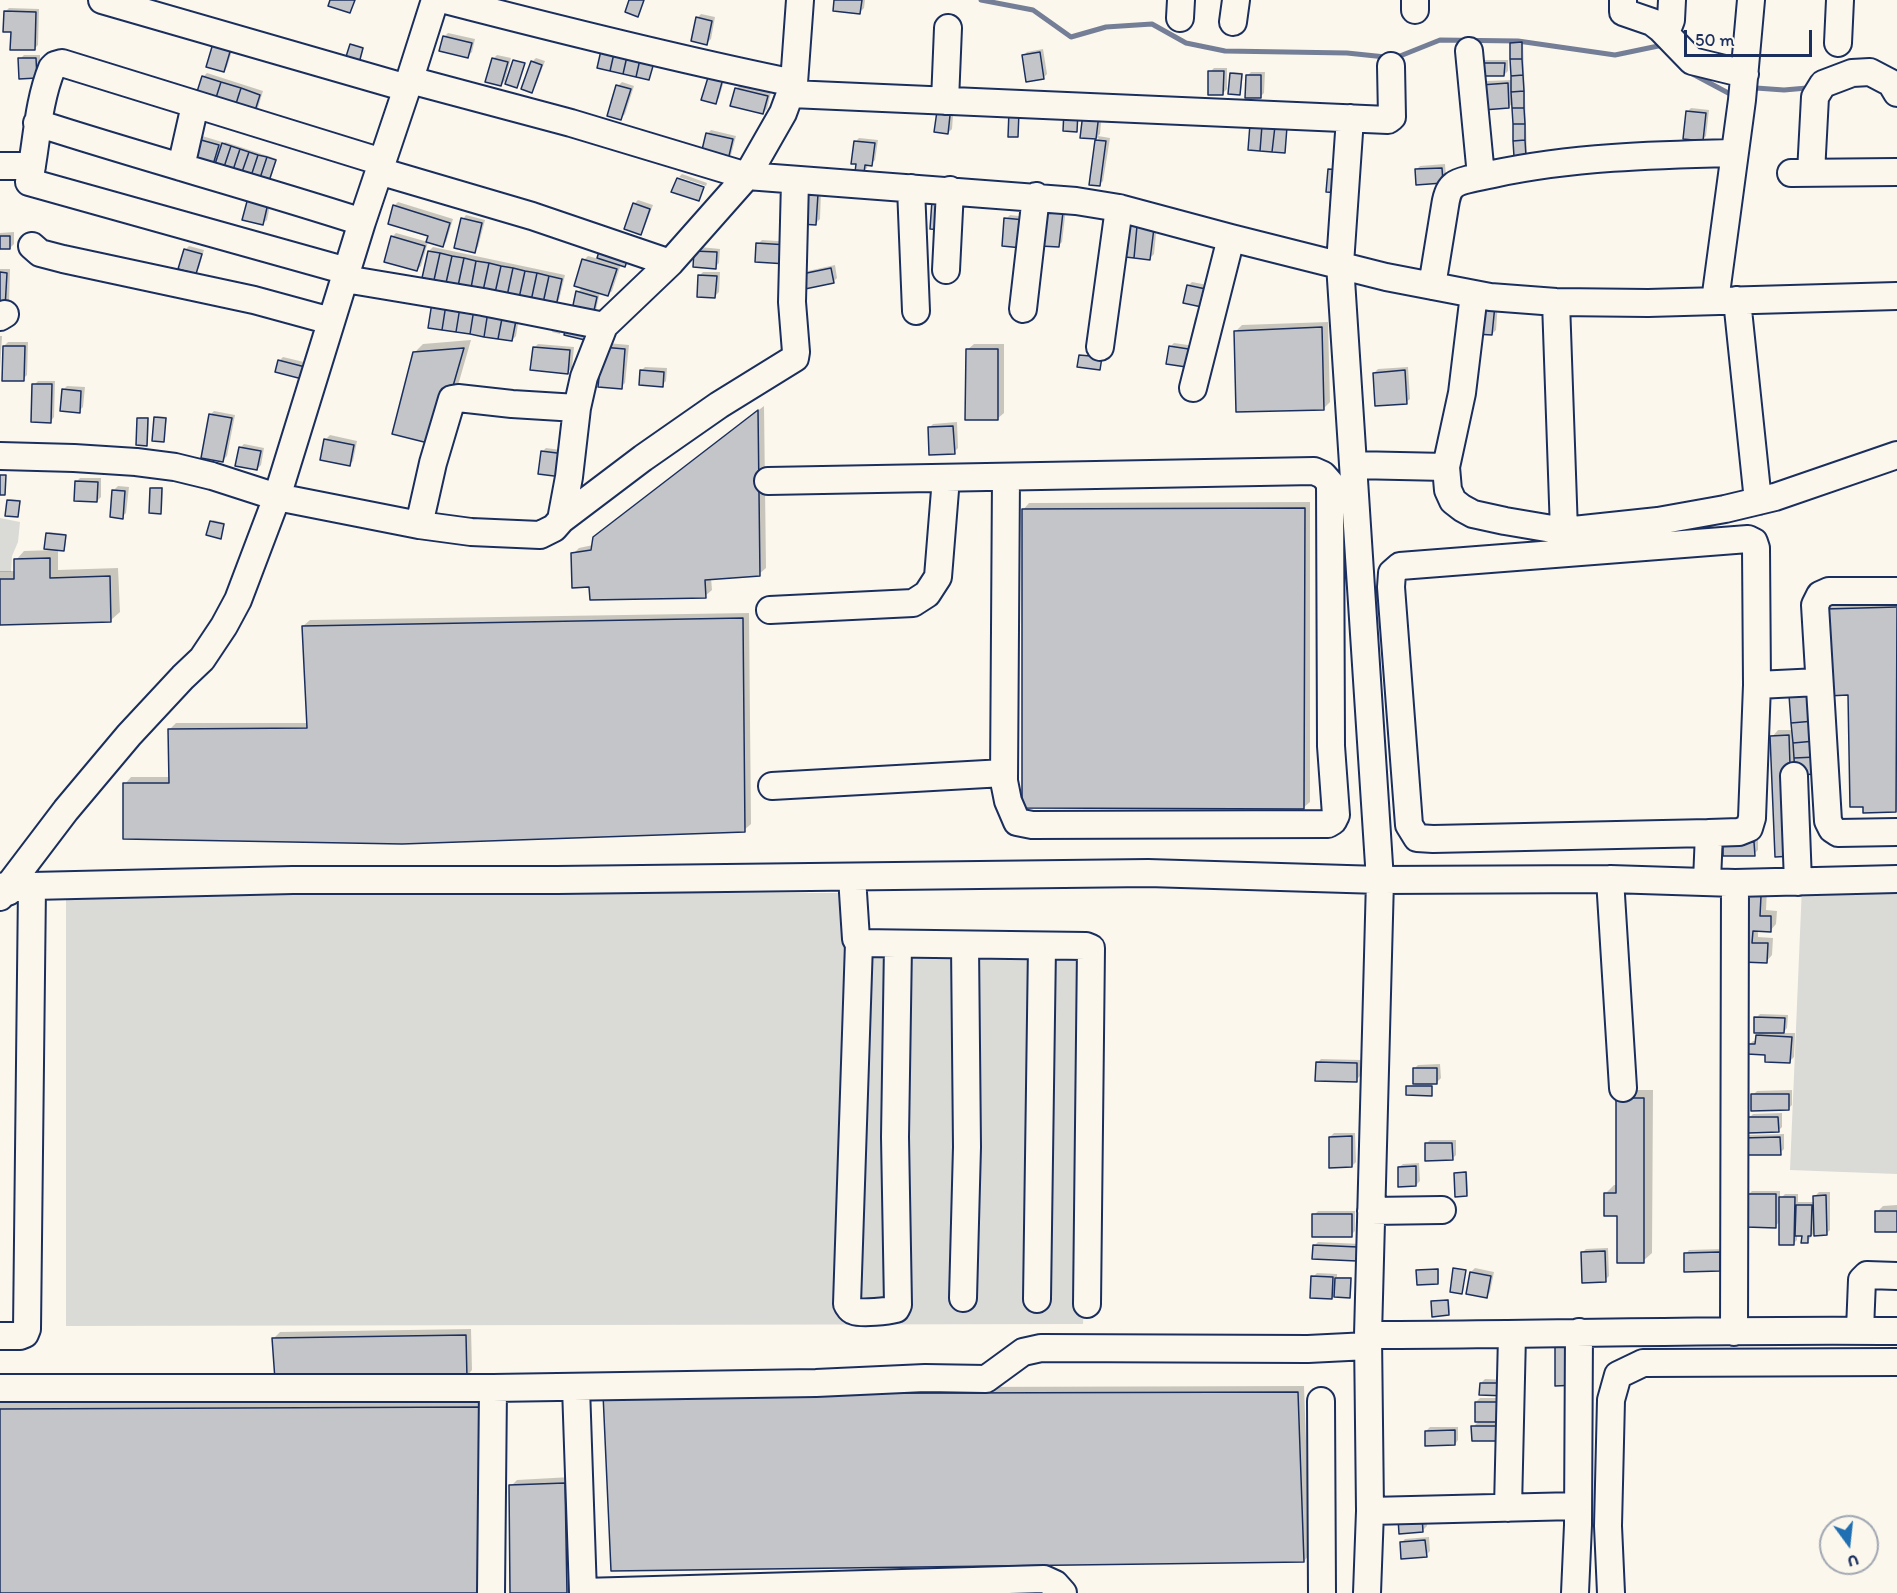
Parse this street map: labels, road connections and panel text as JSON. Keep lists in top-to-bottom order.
{
  "scale_bar": "50 m",
  "north": "bottom"
}
